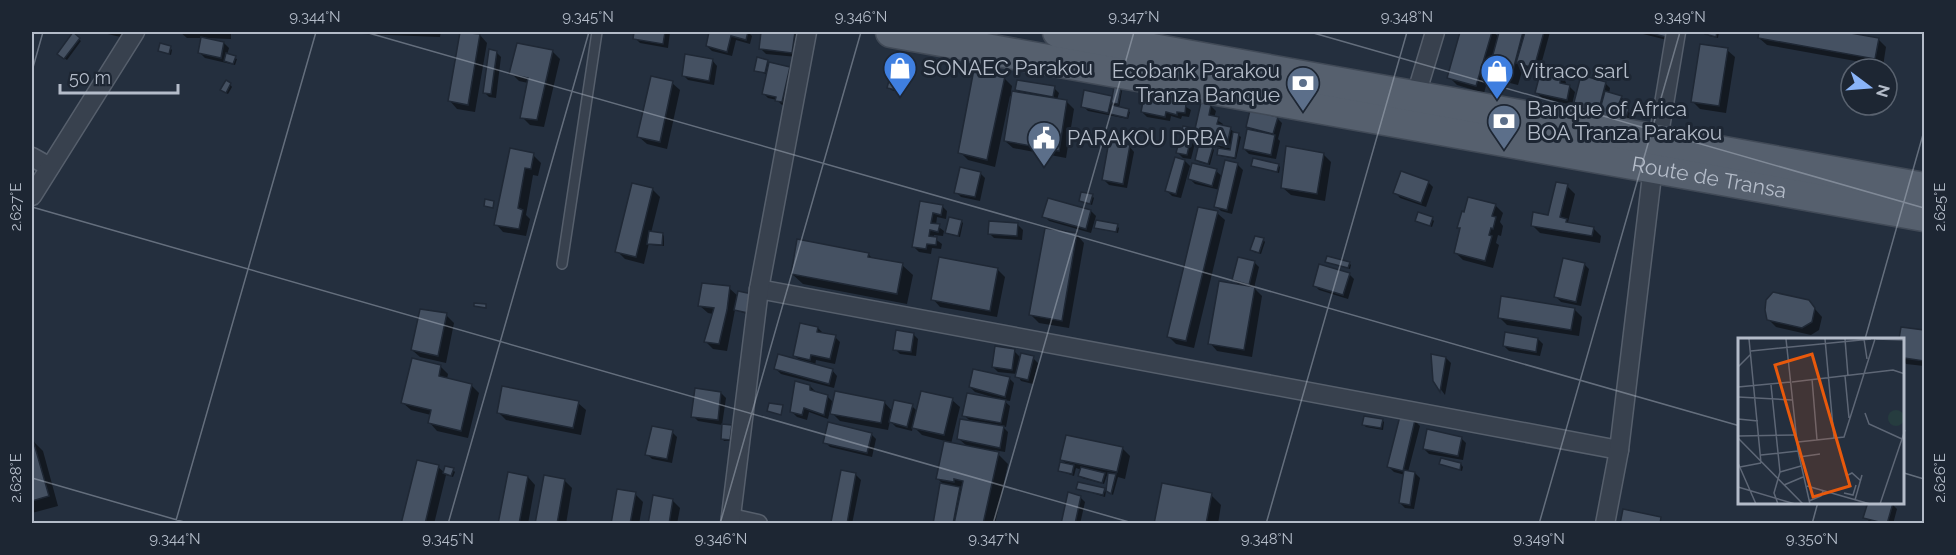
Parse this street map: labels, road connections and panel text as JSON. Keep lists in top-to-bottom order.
{
  "streets": {
    "main road": ["Route de Transa"]
  },
  "places": {
    "shop": ["SONAEC Parakou", "Vitraco sarl"],
    "bank": ["Ecobank Parakou Tranza Banque", "Banque of Africa BOA Tranza Parakou"],
    "public building": ["PARAKOU DRBA"]
  },
  "scale_bar": "50 m",
  "north": "right",
  "coordinates": [
    "9.344°N",
    "9.345°N",
    "9.346°N",
    "9.347°N",
    "9.348°N",
    "9.349°N",
    "2.625°E",
    "2.627°E",
    "2.626°E",
    "2.628°E",
    "9.350°N"
  ]
}
